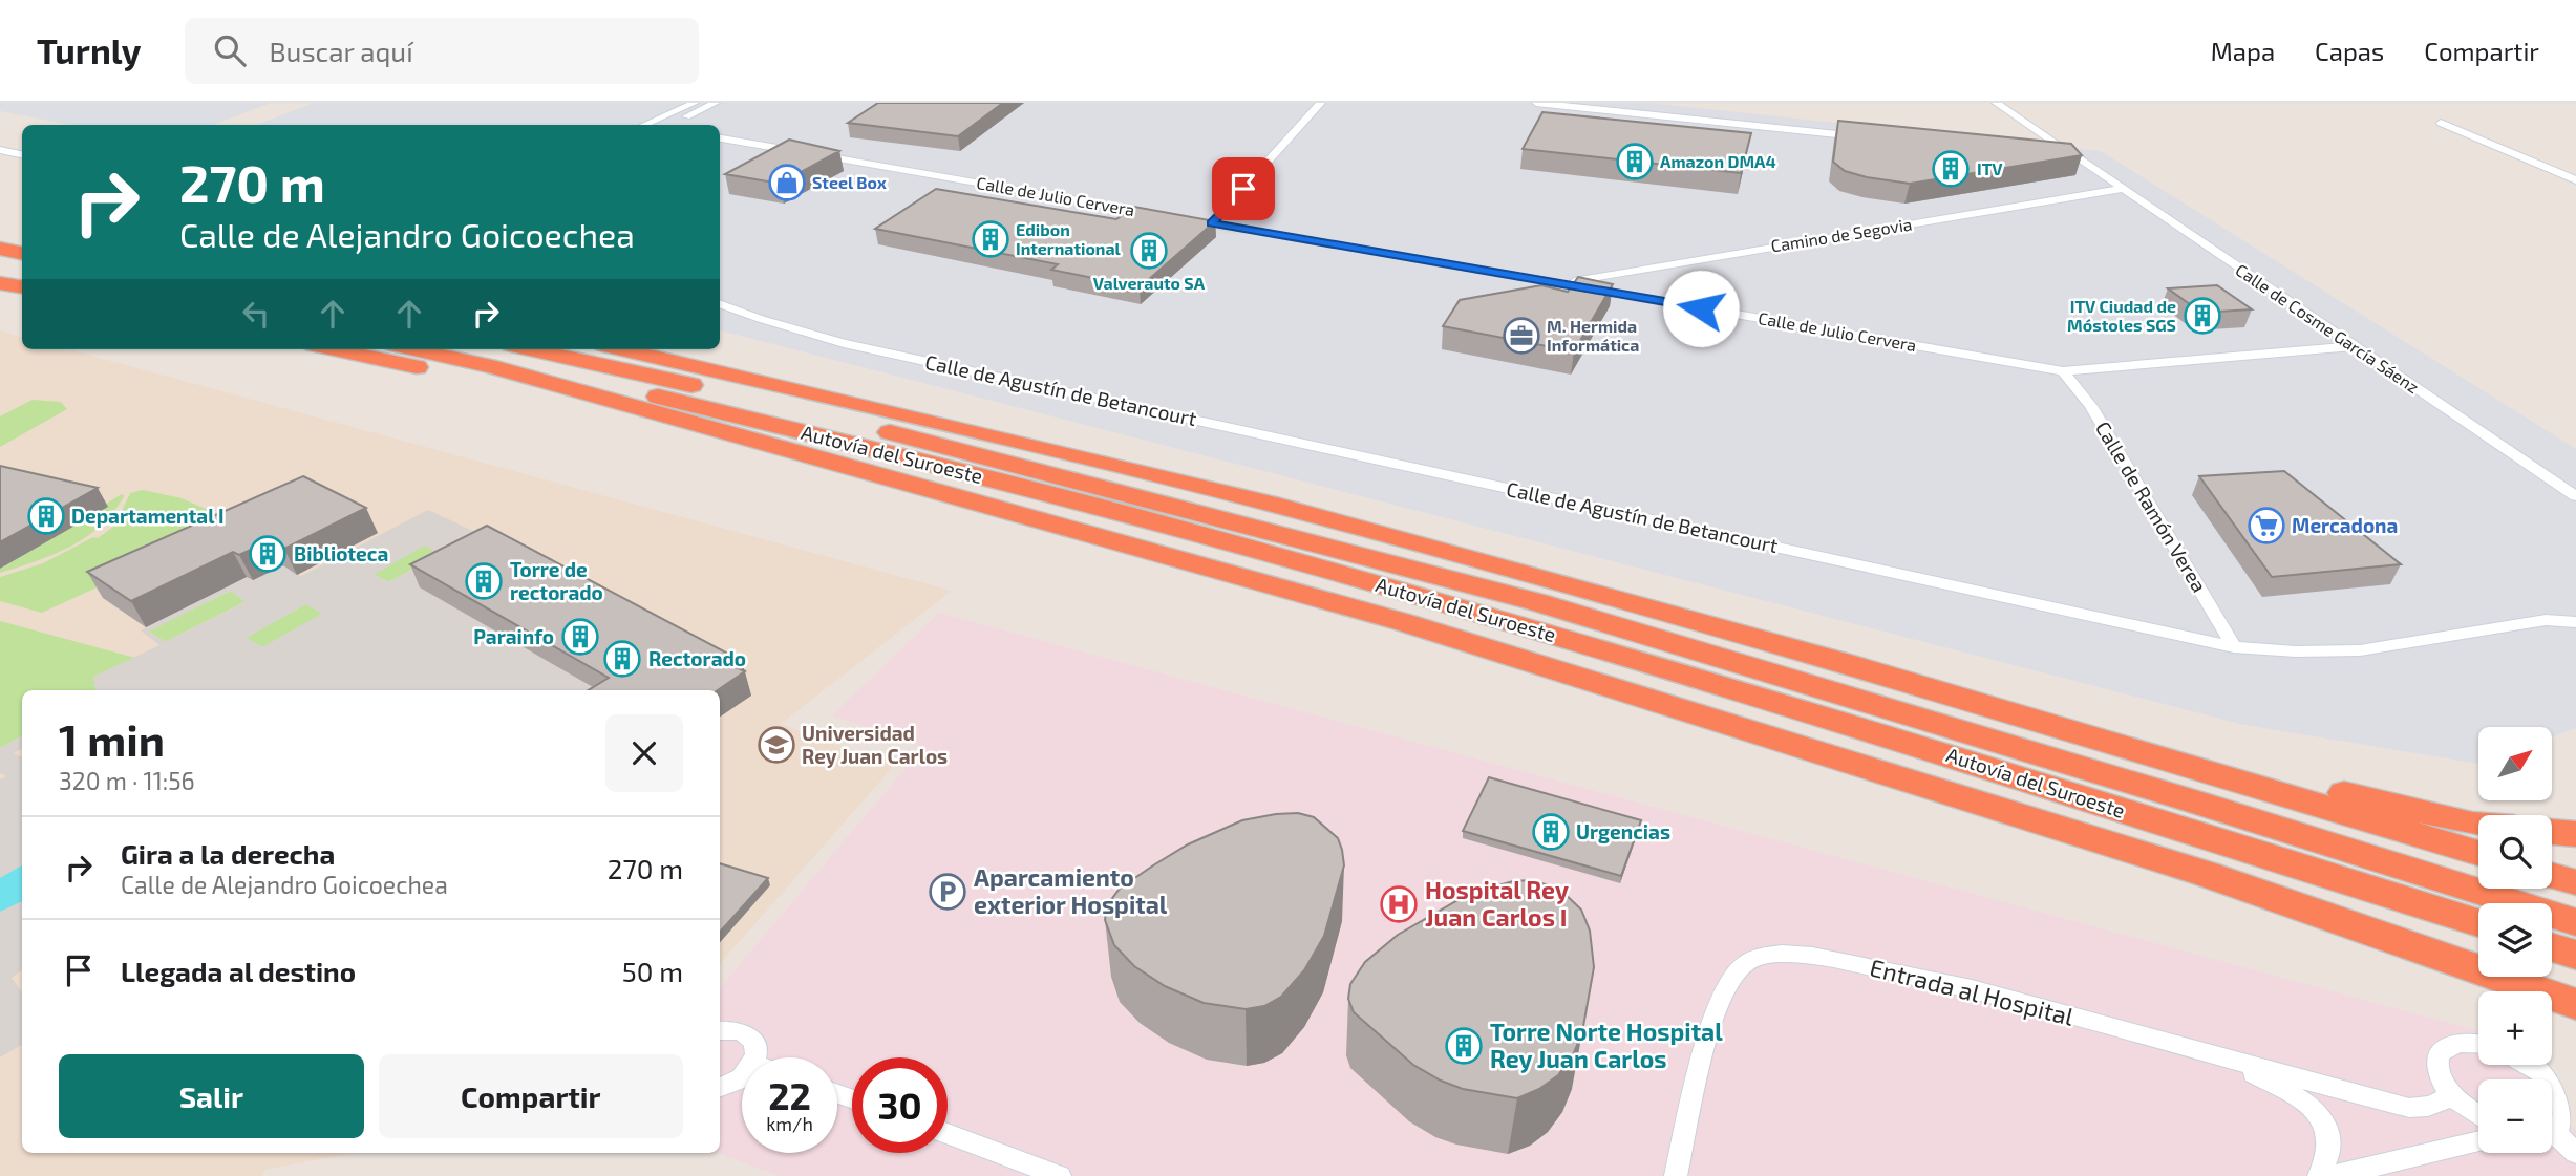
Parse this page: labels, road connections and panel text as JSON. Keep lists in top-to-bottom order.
{
  "streets": {
    "highway": ["Autovía del Suroeste"],
    "street": [
      "Calle de Julio Cervera",
      "Camino de Segovia",
      "Calle de Cosme García Sáenz",
      "Calle de Agustín de Betancourt",
      "Calle de Ramón Verea",
      "Entrada al Hospital"
    ]
  },
  "crossings": [
    ["Calle de Julio Cervera", "Camino de Segovia"],
    ["Calle de Julio Cervera", "Calle de Cosme García Sáenz"],
    ["Calle de Julio Cervera", "Calle de Ramón Verea"],
    ["Camino de Segovia", "Calle de Cosme García Sáenz"],
    ["Calle de Agustín de Betancourt", "Calle de Ramón Verea"]
  ],
  "places": {
    "building": [
      "Amazon DMA4",
      "ITV",
      "Edibon International",
      "Valverauto SA",
      "ITV Ciudad de Móstoles SGS",
      "Departamental I",
      "Biblioteca",
      "Torre de rectorado",
      "Parainfo",
      "Rectorado",
      "Urgencias",
      "Torre Norte Hospital Rey Juan Carlos"
    ],
    "shop": ["Steel Box"],
    "office": ["M. Hermida Informática"],
    "supermarket": ["Mercadona"],
    "school or university": ["Universidad Rey Juan Carlos"],
    "parking": ["Aparcamiento exterior Hospital"],
    "hospital": ["Hospital Rey Juan Carlos I"]
  },
  "north": "top right",
  "page": {
    "header": "Turnly",
    "search": "Buscar aquí",
    "nav": ["Mapa", "Capas", "Compartir"],
    "turn": ["270 m", "Calle de Alejandro Goicoechea"],
    "heading": ["1 min", "320 m · 11:56"],
    "map_buttons": ["+", "−"],
    "list": [
      {
        "name": "Gira a la derecha",
        "note": "Calle de Alejandro Goicoechea",
        "value": "270 m"
      },
      {
        "name": "Llegada al destino",
        "value": "50 m"
      }
    ],
    "buttons": ["Salir", "Compartir"],
    "speed": "22 km/h",
    "limit": "30"
  }
}
